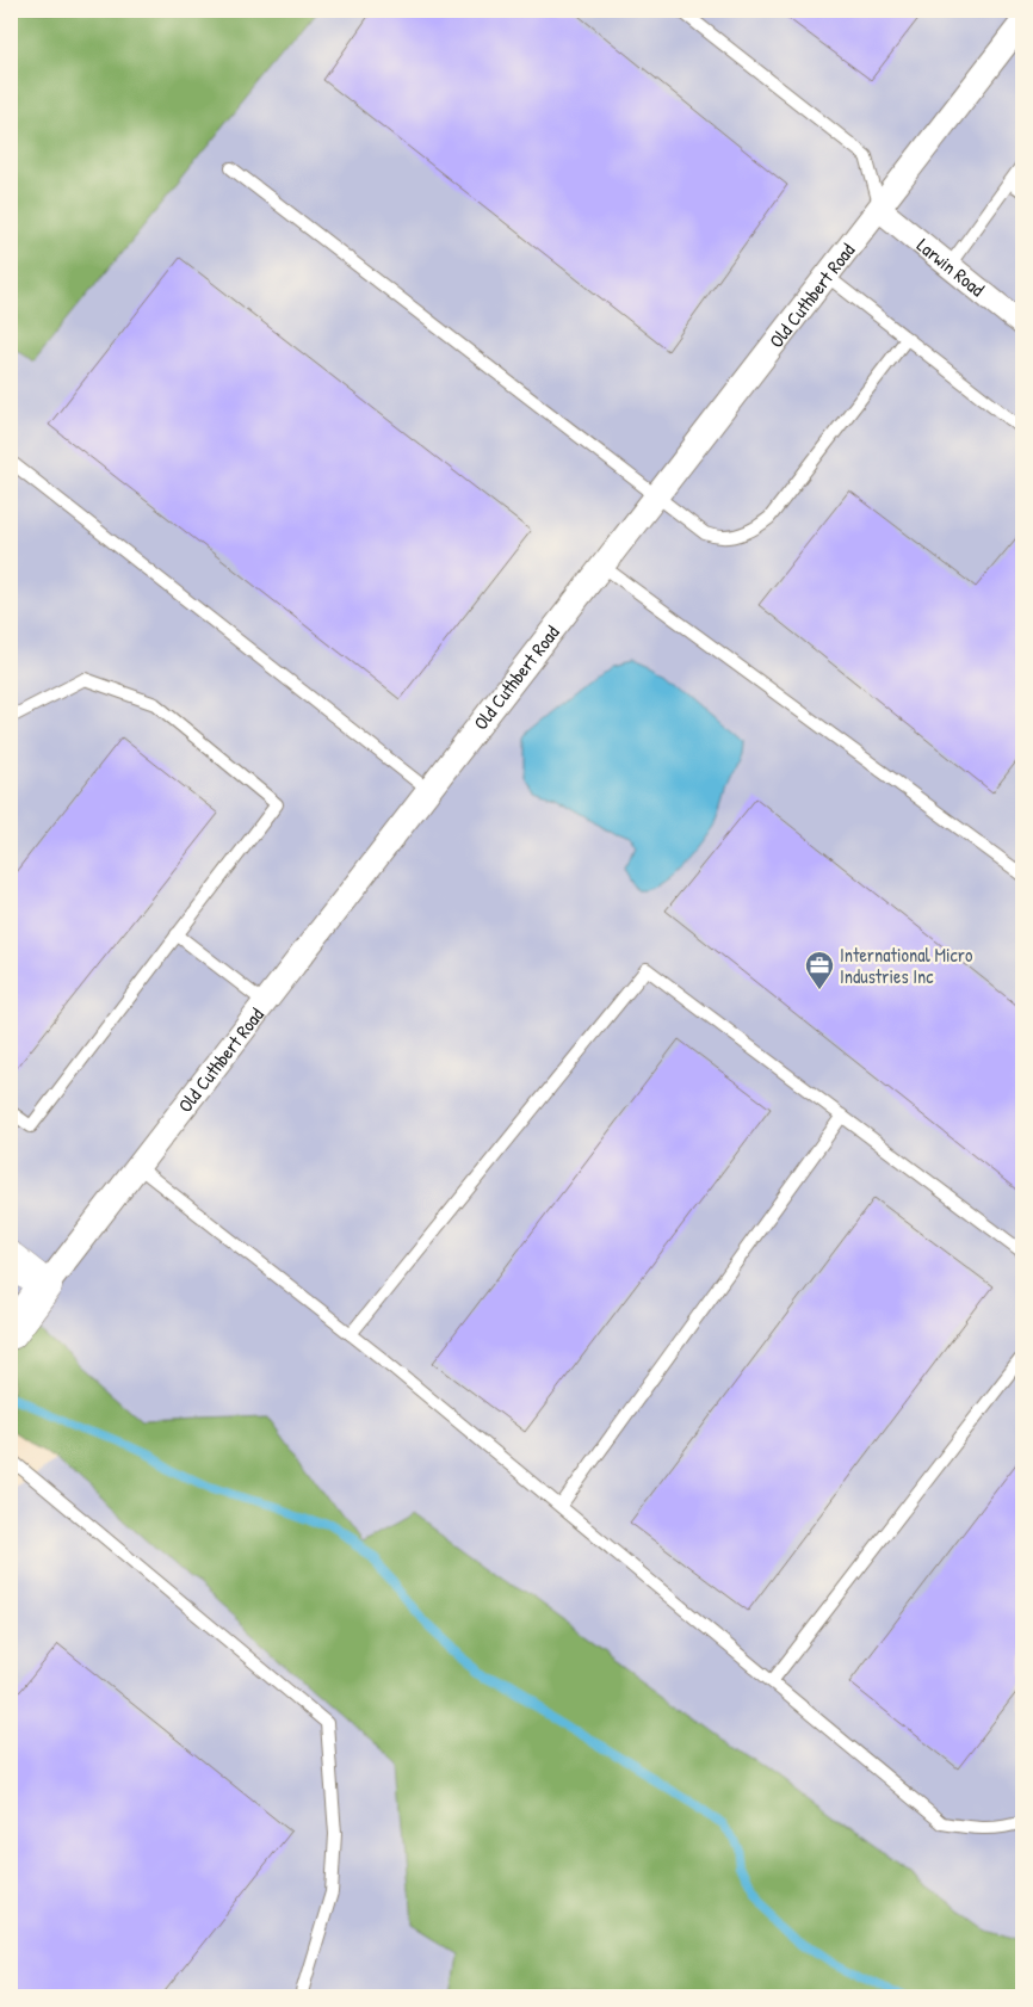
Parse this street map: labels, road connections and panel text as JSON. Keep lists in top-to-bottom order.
{
  "streets": {
    "street": ["Larwin Road", "Old Cuthbert Road"]
  },
  "crossings": [
    ["Larwin Road", "Old Cuthbert Road"]
  ],
  "places": {
    "office": ["International Micro Industries Inc"]
  }
}
